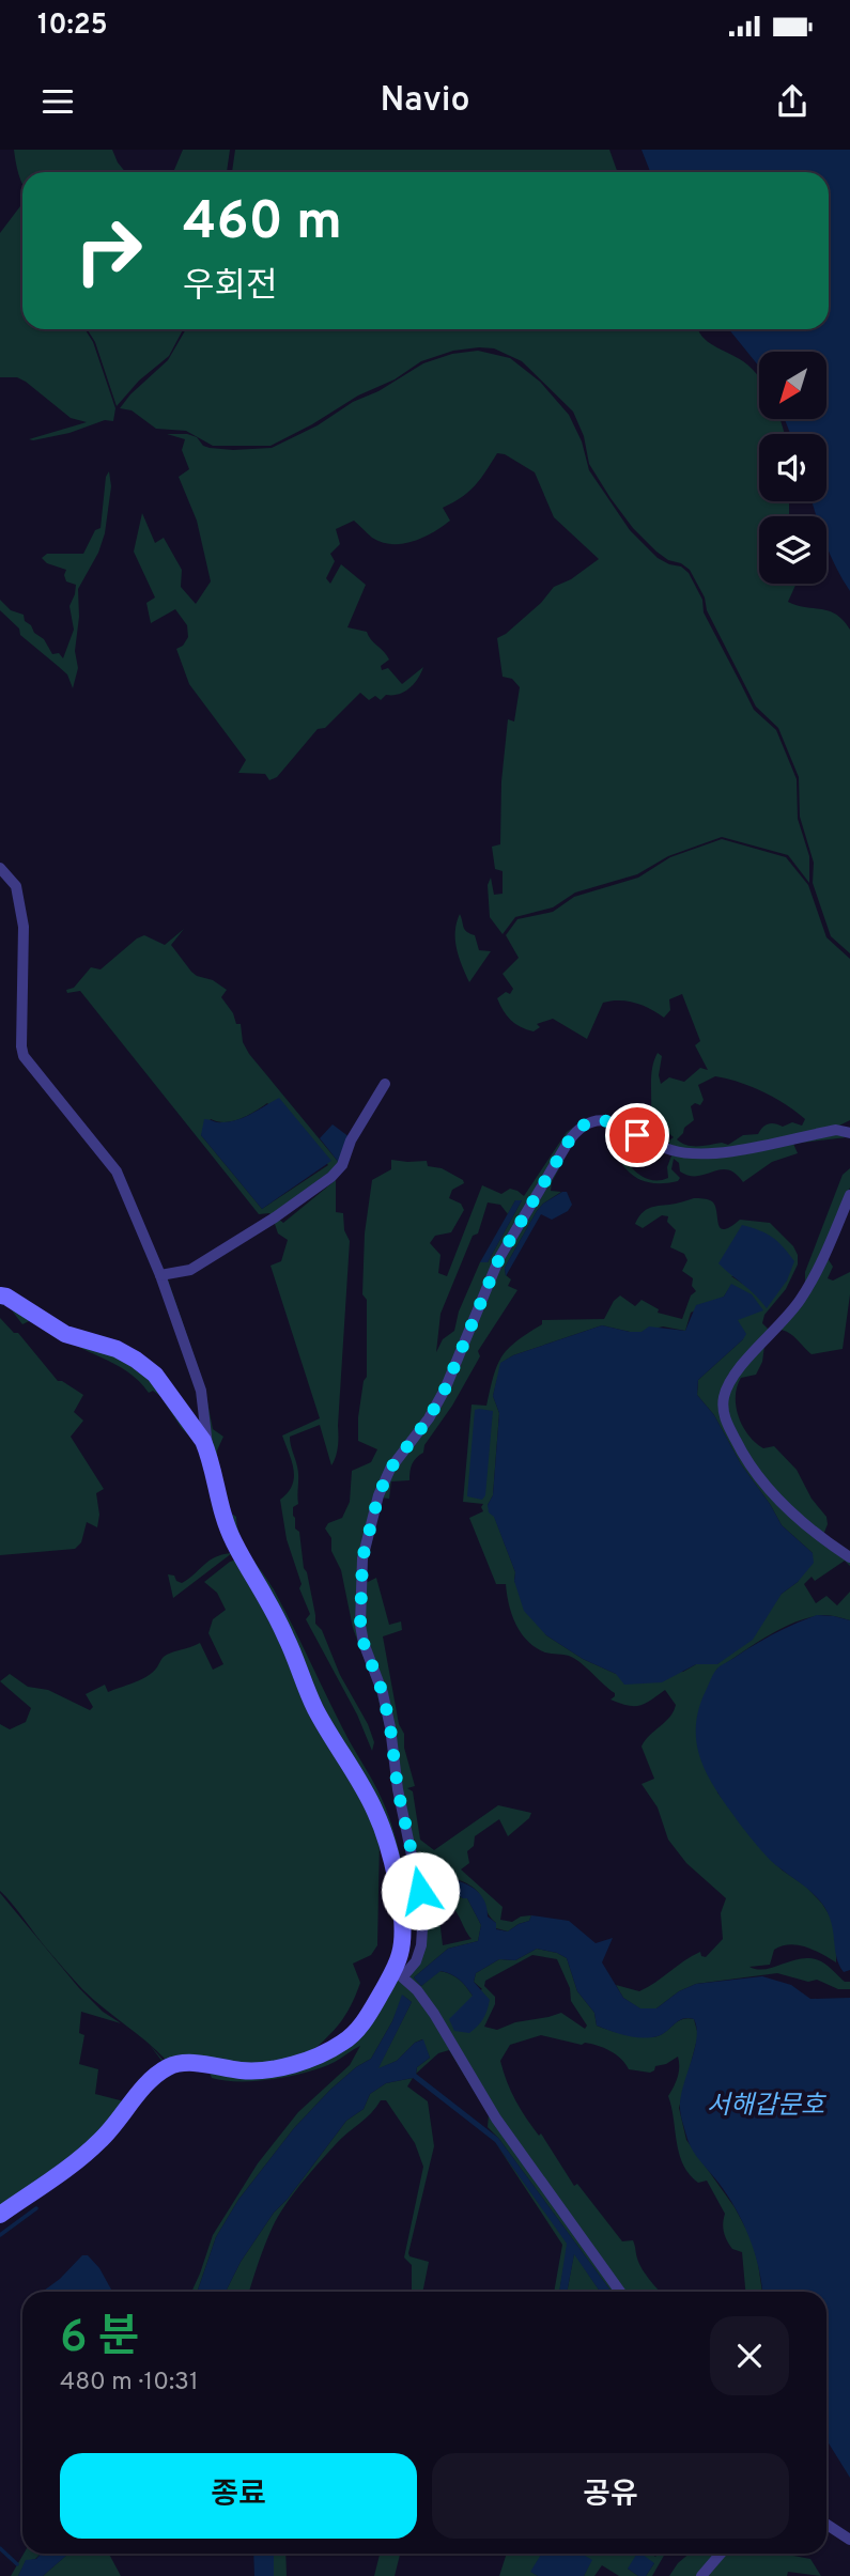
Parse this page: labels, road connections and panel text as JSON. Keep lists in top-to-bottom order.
{
  "water": ["서해갑문호"],
  "north": "bottom left",
  "page": {
    "status": "10:25",
    "header": "Navio",
    "turn": ["460 m", "우회전"],
    "heading": ["6 분", "480 m · 10:31"],
    "buttons": ["종료", "공유"]
  }
}
